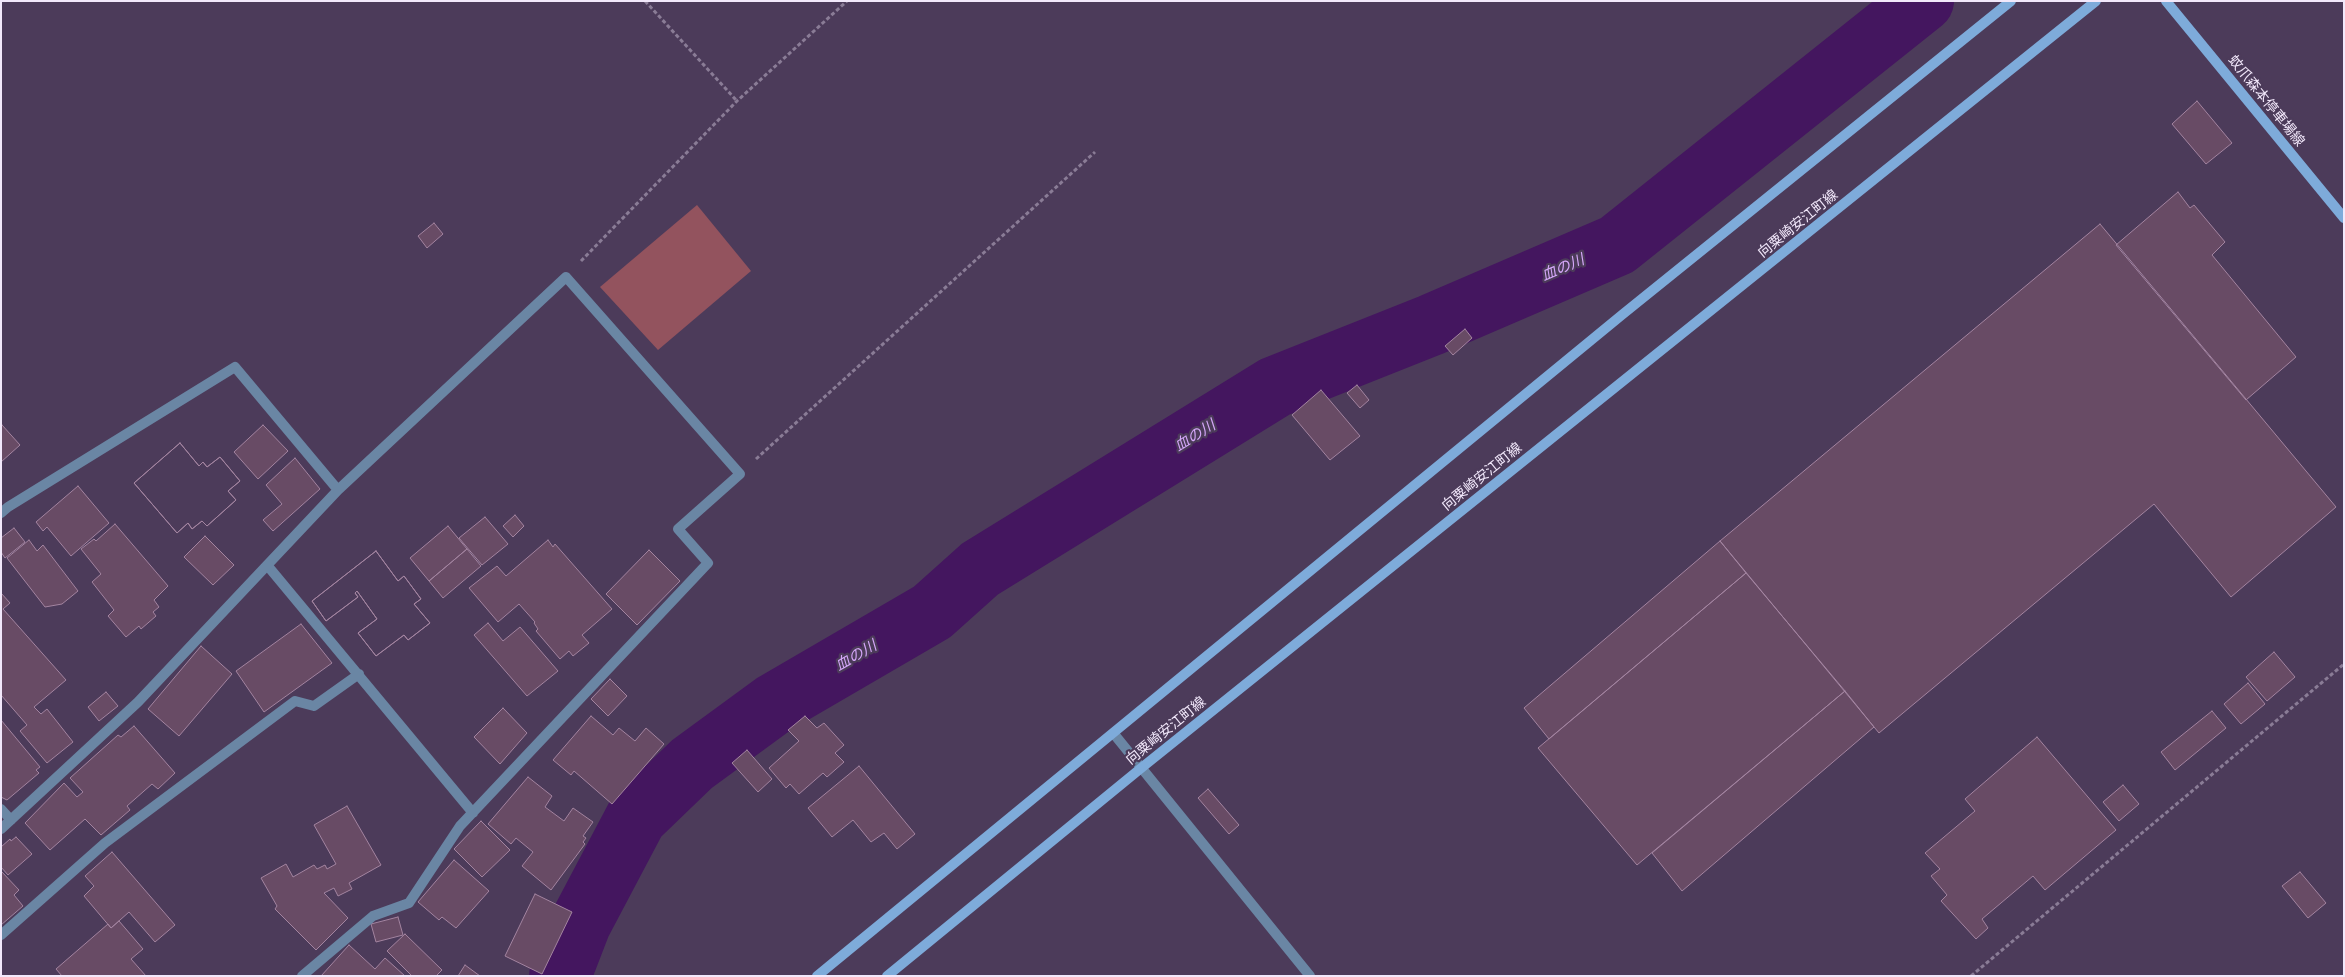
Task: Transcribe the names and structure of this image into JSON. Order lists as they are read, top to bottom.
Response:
{
  "streets": {
    "main road": ["蚊爪森本停車場線", "向粟崎安江町線"]
  },
  "water": ["血の川"]
}
